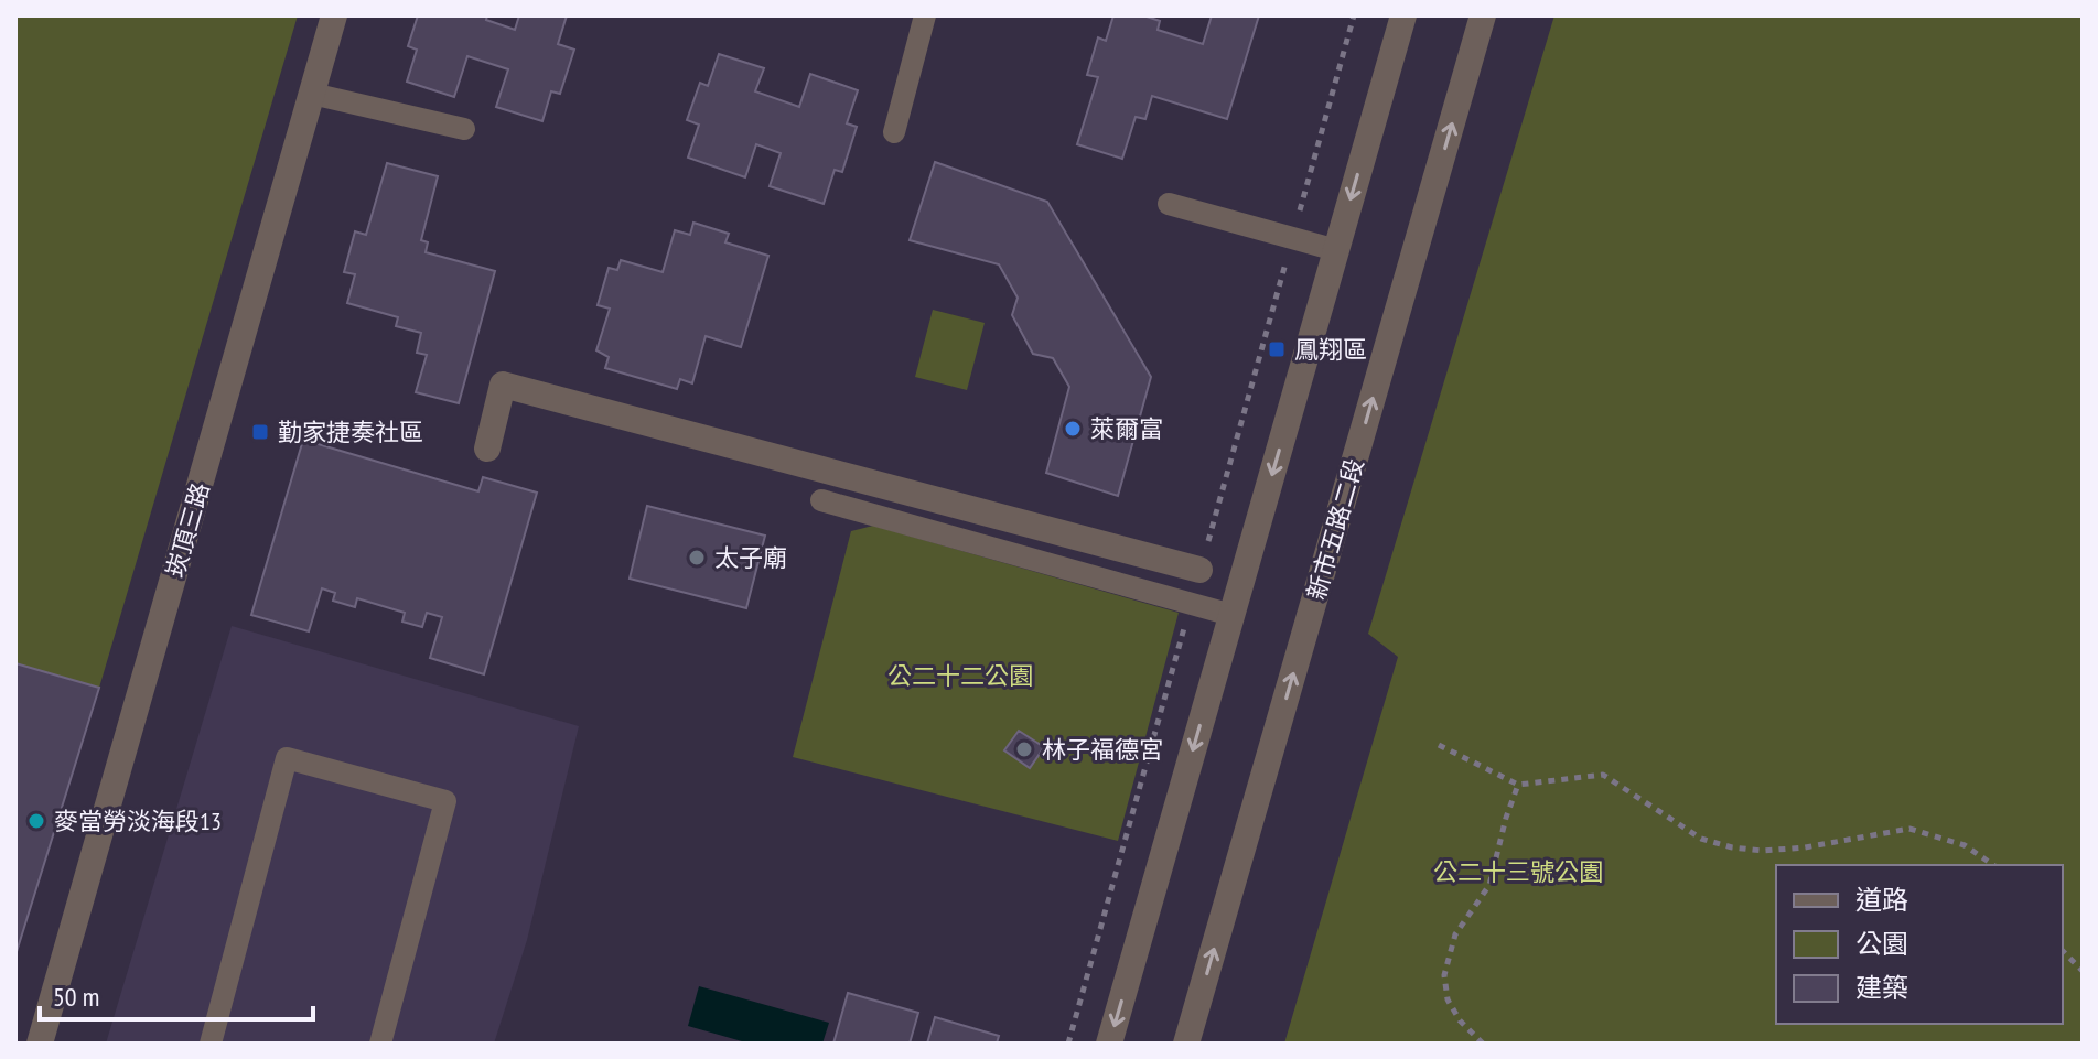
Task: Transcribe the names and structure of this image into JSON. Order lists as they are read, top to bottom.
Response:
{
  "streets": {
    "street": ["新市五路二段", "崁頂三路"]
  },
  "parks": ["公二十二公園", "公二十三號公園"],
  "places": {
    "transit": ["鳳翔區", "勤家捷奏社區"],
    "other": [
      "萊爾富",
      "太子廟",
      "林子福德宮",
      "麥當勞淡海段13"
    ]
  },
  "legend": ["道路", "公園", "建築"],
  "scale_bar": "50 m"
}
